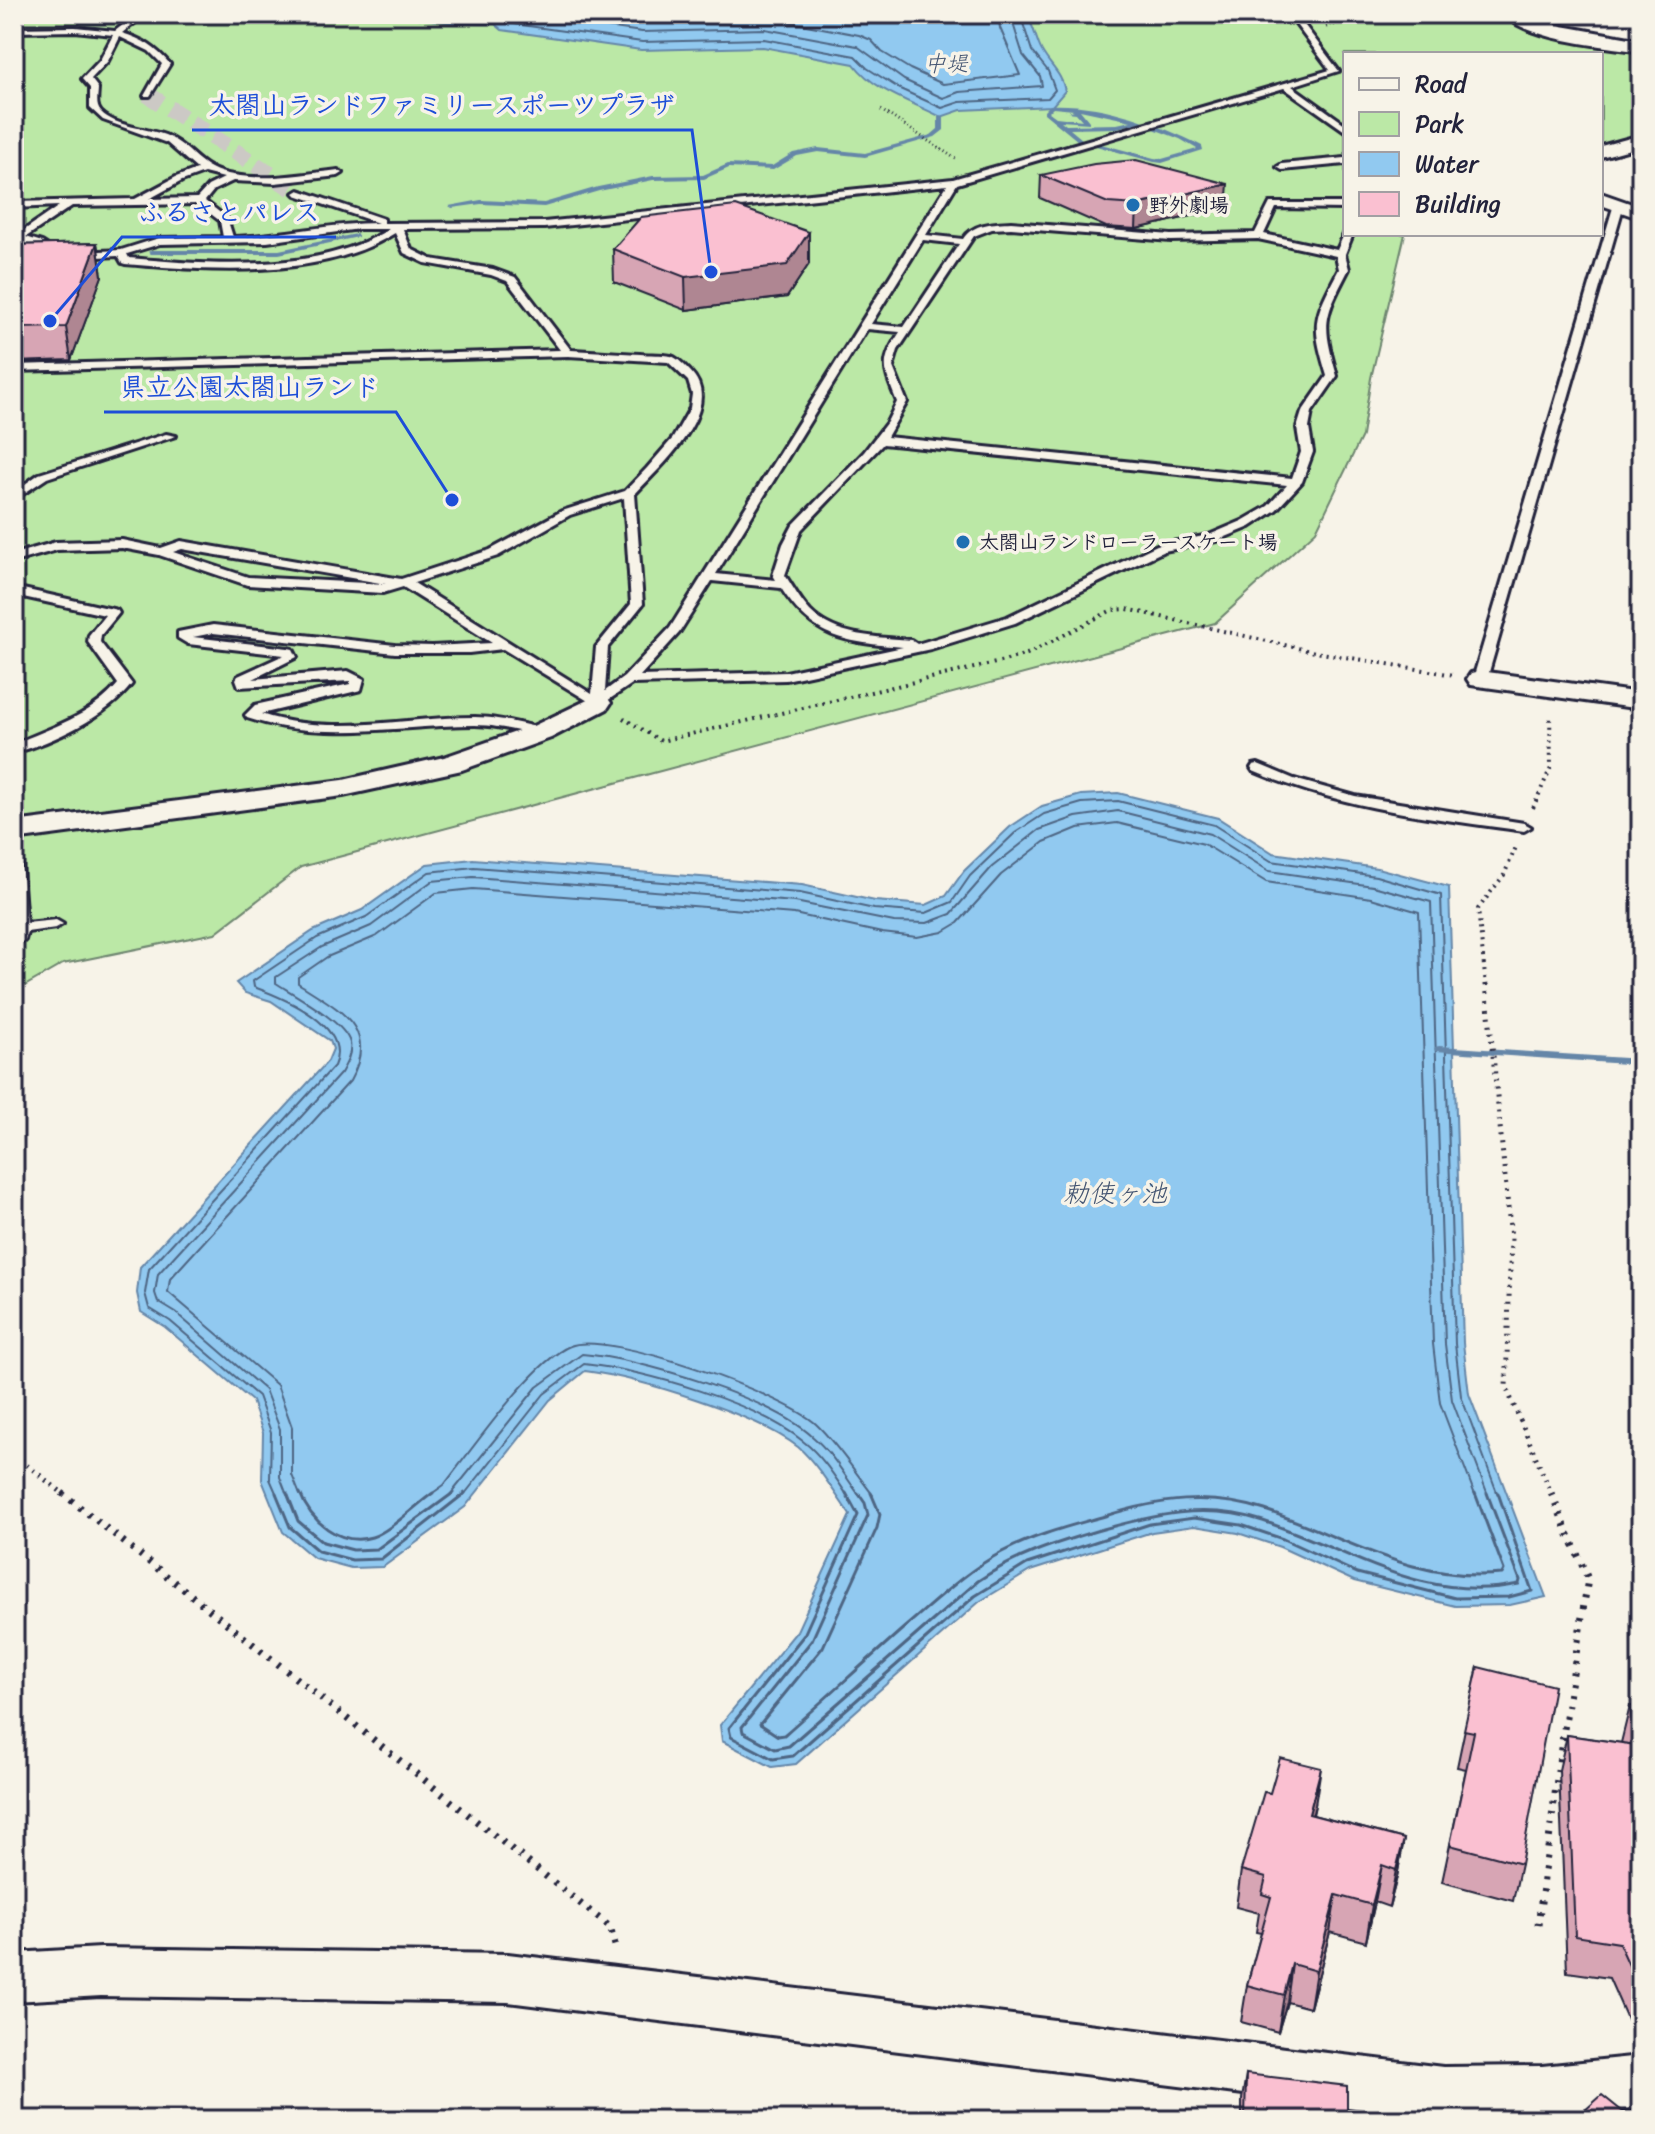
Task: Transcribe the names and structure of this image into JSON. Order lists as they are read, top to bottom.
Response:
{
  "water": ["中堤", "勅使ヶ池"],
  "places": [
    "野外劇場",
    "太閤山ランドファミリースポーツプラザ",
    "ふるさとパレス",
    "県立公園太閤山ランド",
    "太閤山ランドローラースケート場"
  ],
  "legend": [
    "Road",
    "Park",
    "Water",
    "Building"
  ]
}
